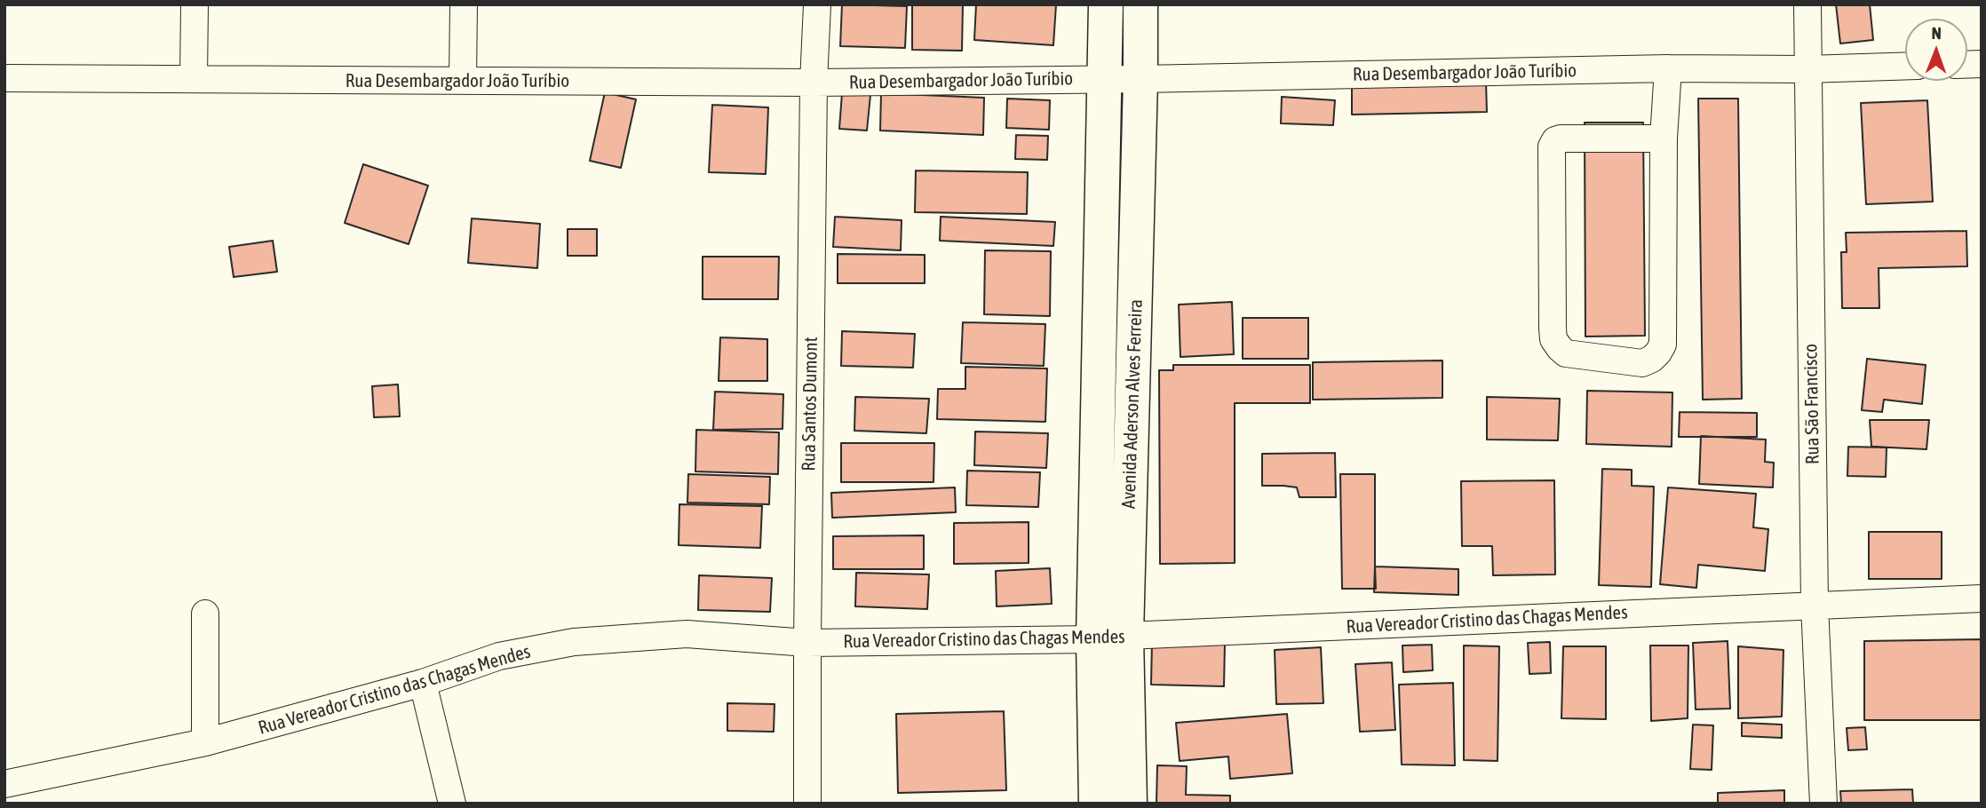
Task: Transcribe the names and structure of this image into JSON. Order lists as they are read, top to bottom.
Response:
{
  "streets": {
    "main road": ["Avenida Aderson Alves Ferreira"],
    "street": [
      "Rua Desembargador João Turíbio",
      "Rua Santos Dumont",
      "Rua São Francisco",
      "Rua Vereador Cristino das Chagas Mendes"
    ]
  },
  "crossings": [
    ["Rua Desembargador João Turíbio", "Rua Santos Dumont"],
    ["Rua Desembargador João Turíbio", "Avenida Aderson Alves Ferreira"],
    ["Rua Desembargador João Turíbio", "Rua São Francisco"],
    ["Rua Santos Dumont", "Rua Vereador Cristino das Chagas Mendes"],
    ["Avenida Aderson Alves Ferreira", "Rua Vereador Cristino das Chagas Mendes"],
    ["Rua São Francisco", "Rua Vereador Cristino das Chagas Mendes"]
  ],
  "north": "top"
}
